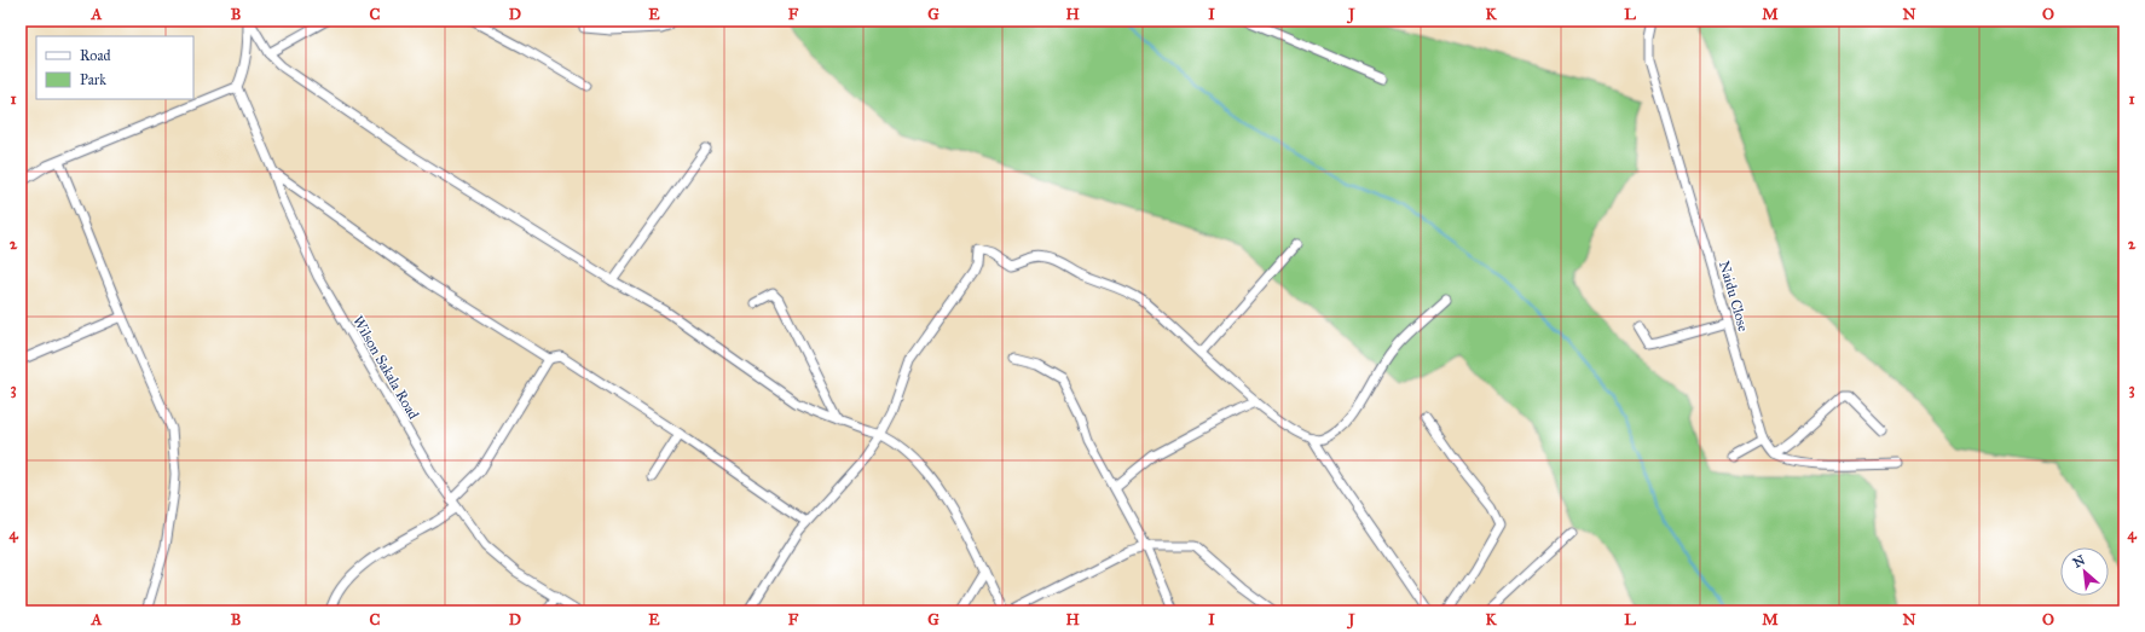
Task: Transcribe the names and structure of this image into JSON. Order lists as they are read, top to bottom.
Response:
{
  "streets": {
    "street": ["Naidu Close", "Wilson Sakala Road"]
  },
  "legend": ["Road", "Park"],
  "north": "top left",
  "grid": {
    "columns": [
      "A",
      "B",
      "C",
      "D",
      "E",
      "F",
      "G",
      "H",
      "I",
      "J",
      "K",
      "L",
      "M",
      "N",
      "O"
    ],
    "rows": [
      "1",
      "2",
      "3",
      "4"
    ]
  }
}
